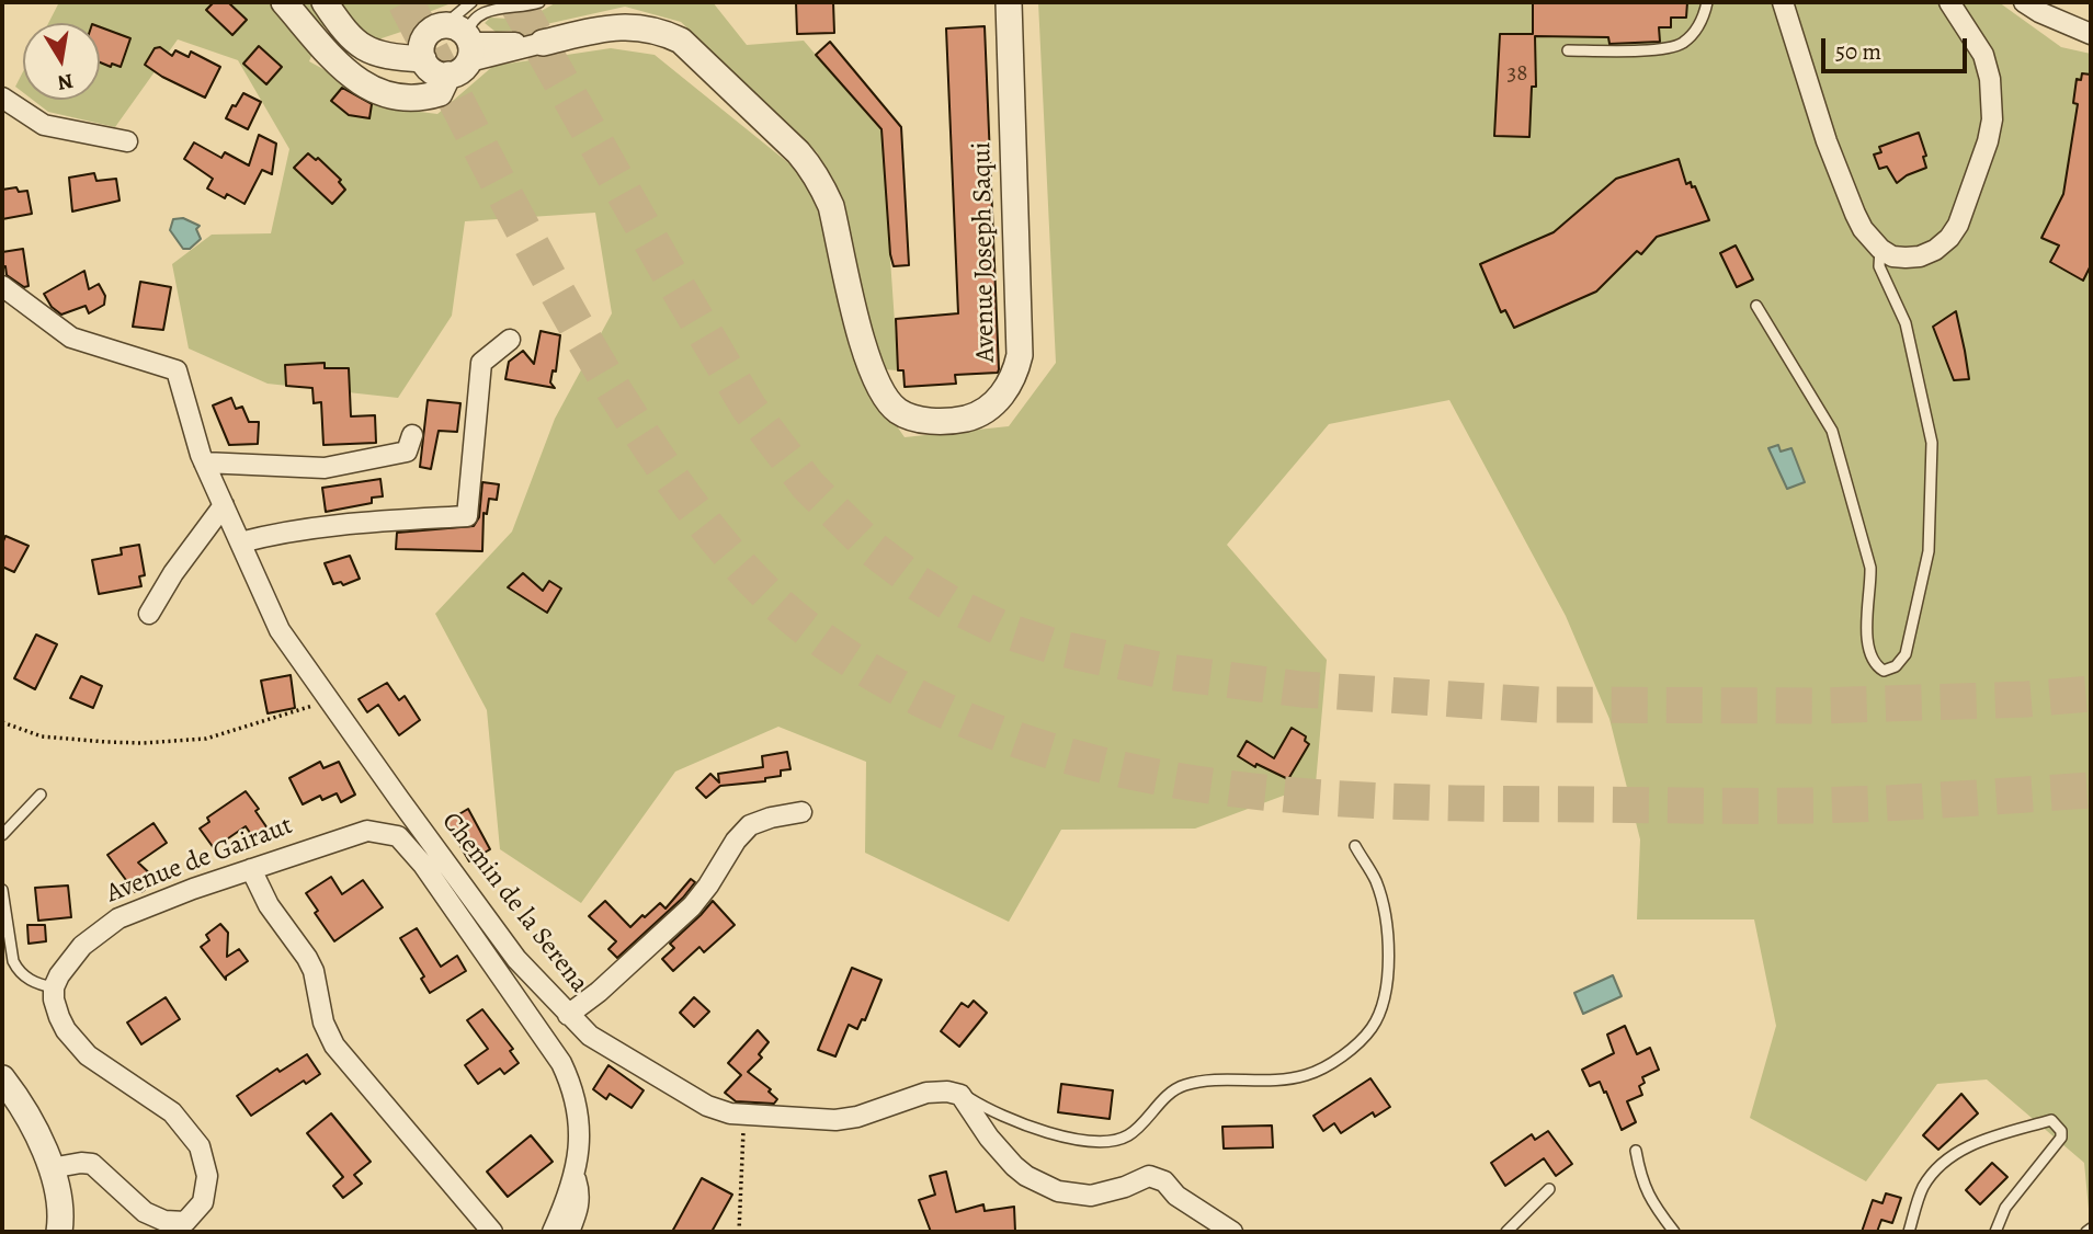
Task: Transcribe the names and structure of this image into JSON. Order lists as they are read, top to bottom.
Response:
{
  "streets": {
    "street": ["Avenue Joseph Saqui", "Avenue de Gairaut", "Chemin de la Serena"]
  },
  "house_numbers": ["38"],
  "scale_bar": "50 m",
  "north": "bottom"
}
